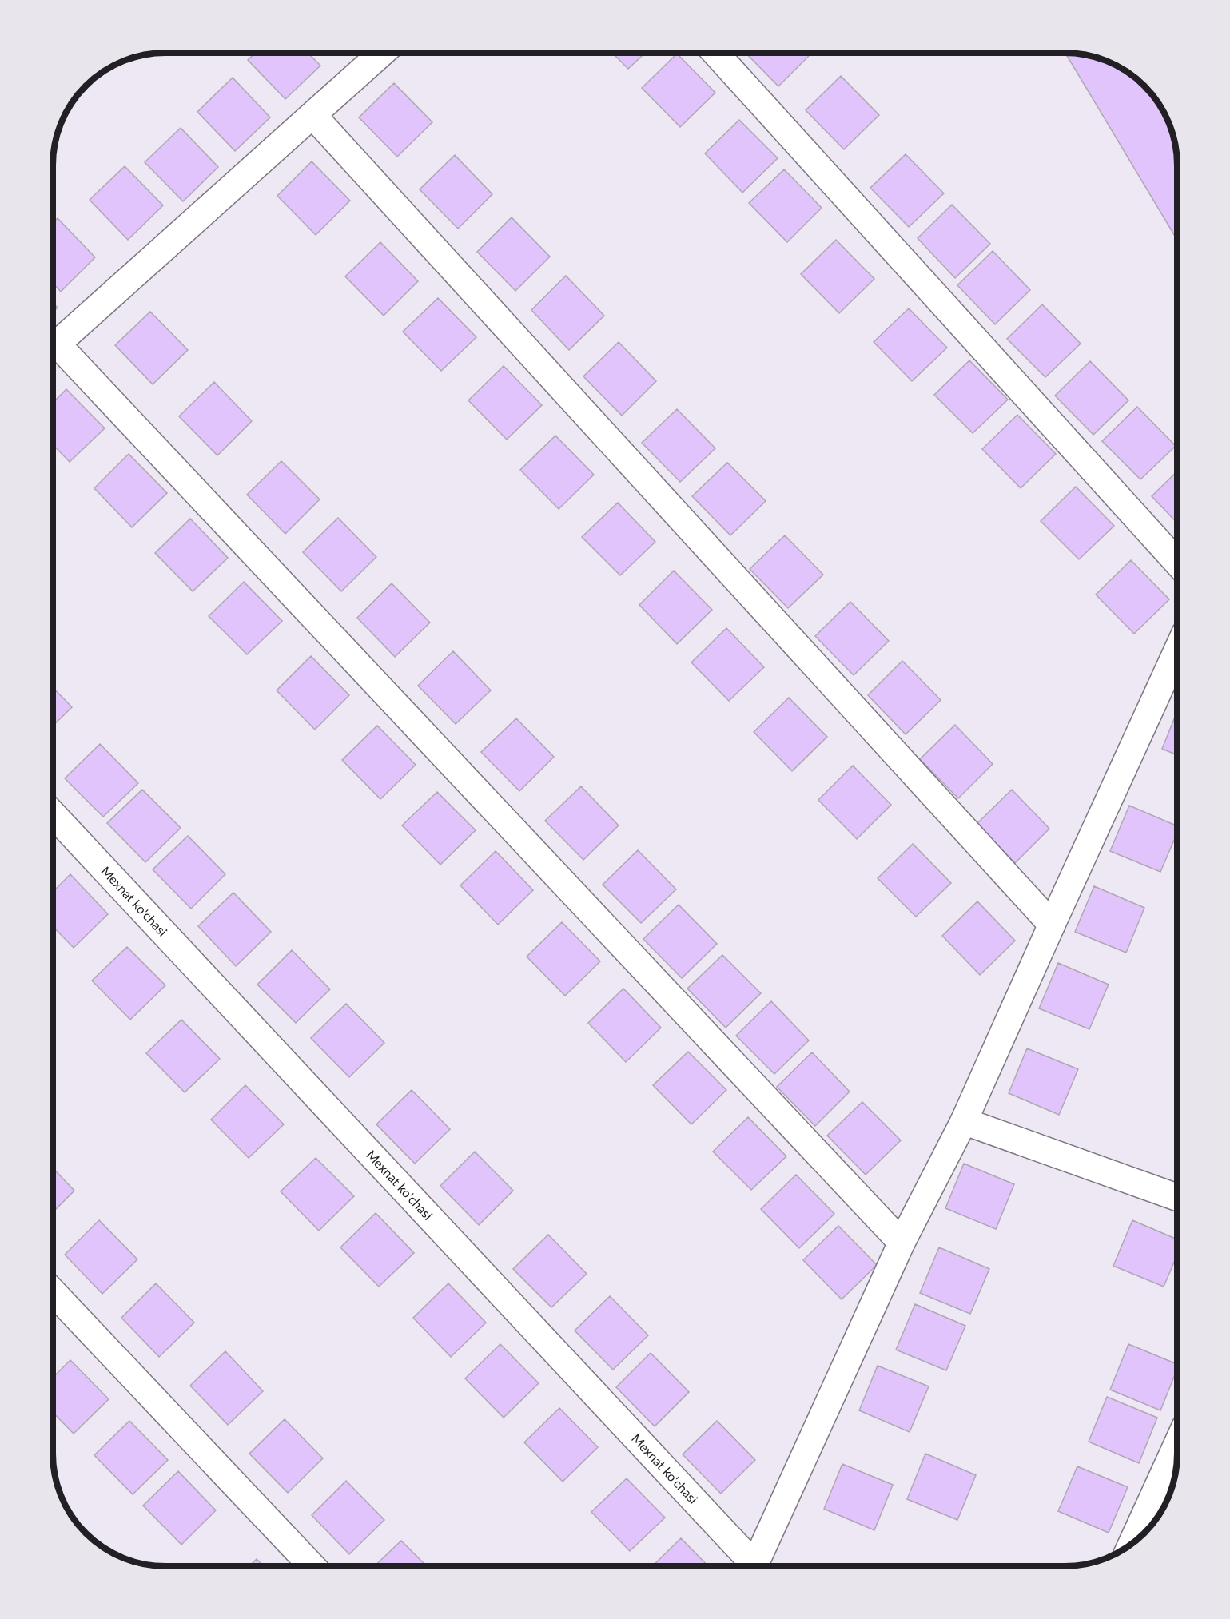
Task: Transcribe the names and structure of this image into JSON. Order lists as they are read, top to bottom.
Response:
{
  "streets": {
    "street": ["Mexnat ko'chasi"]
  }
}
